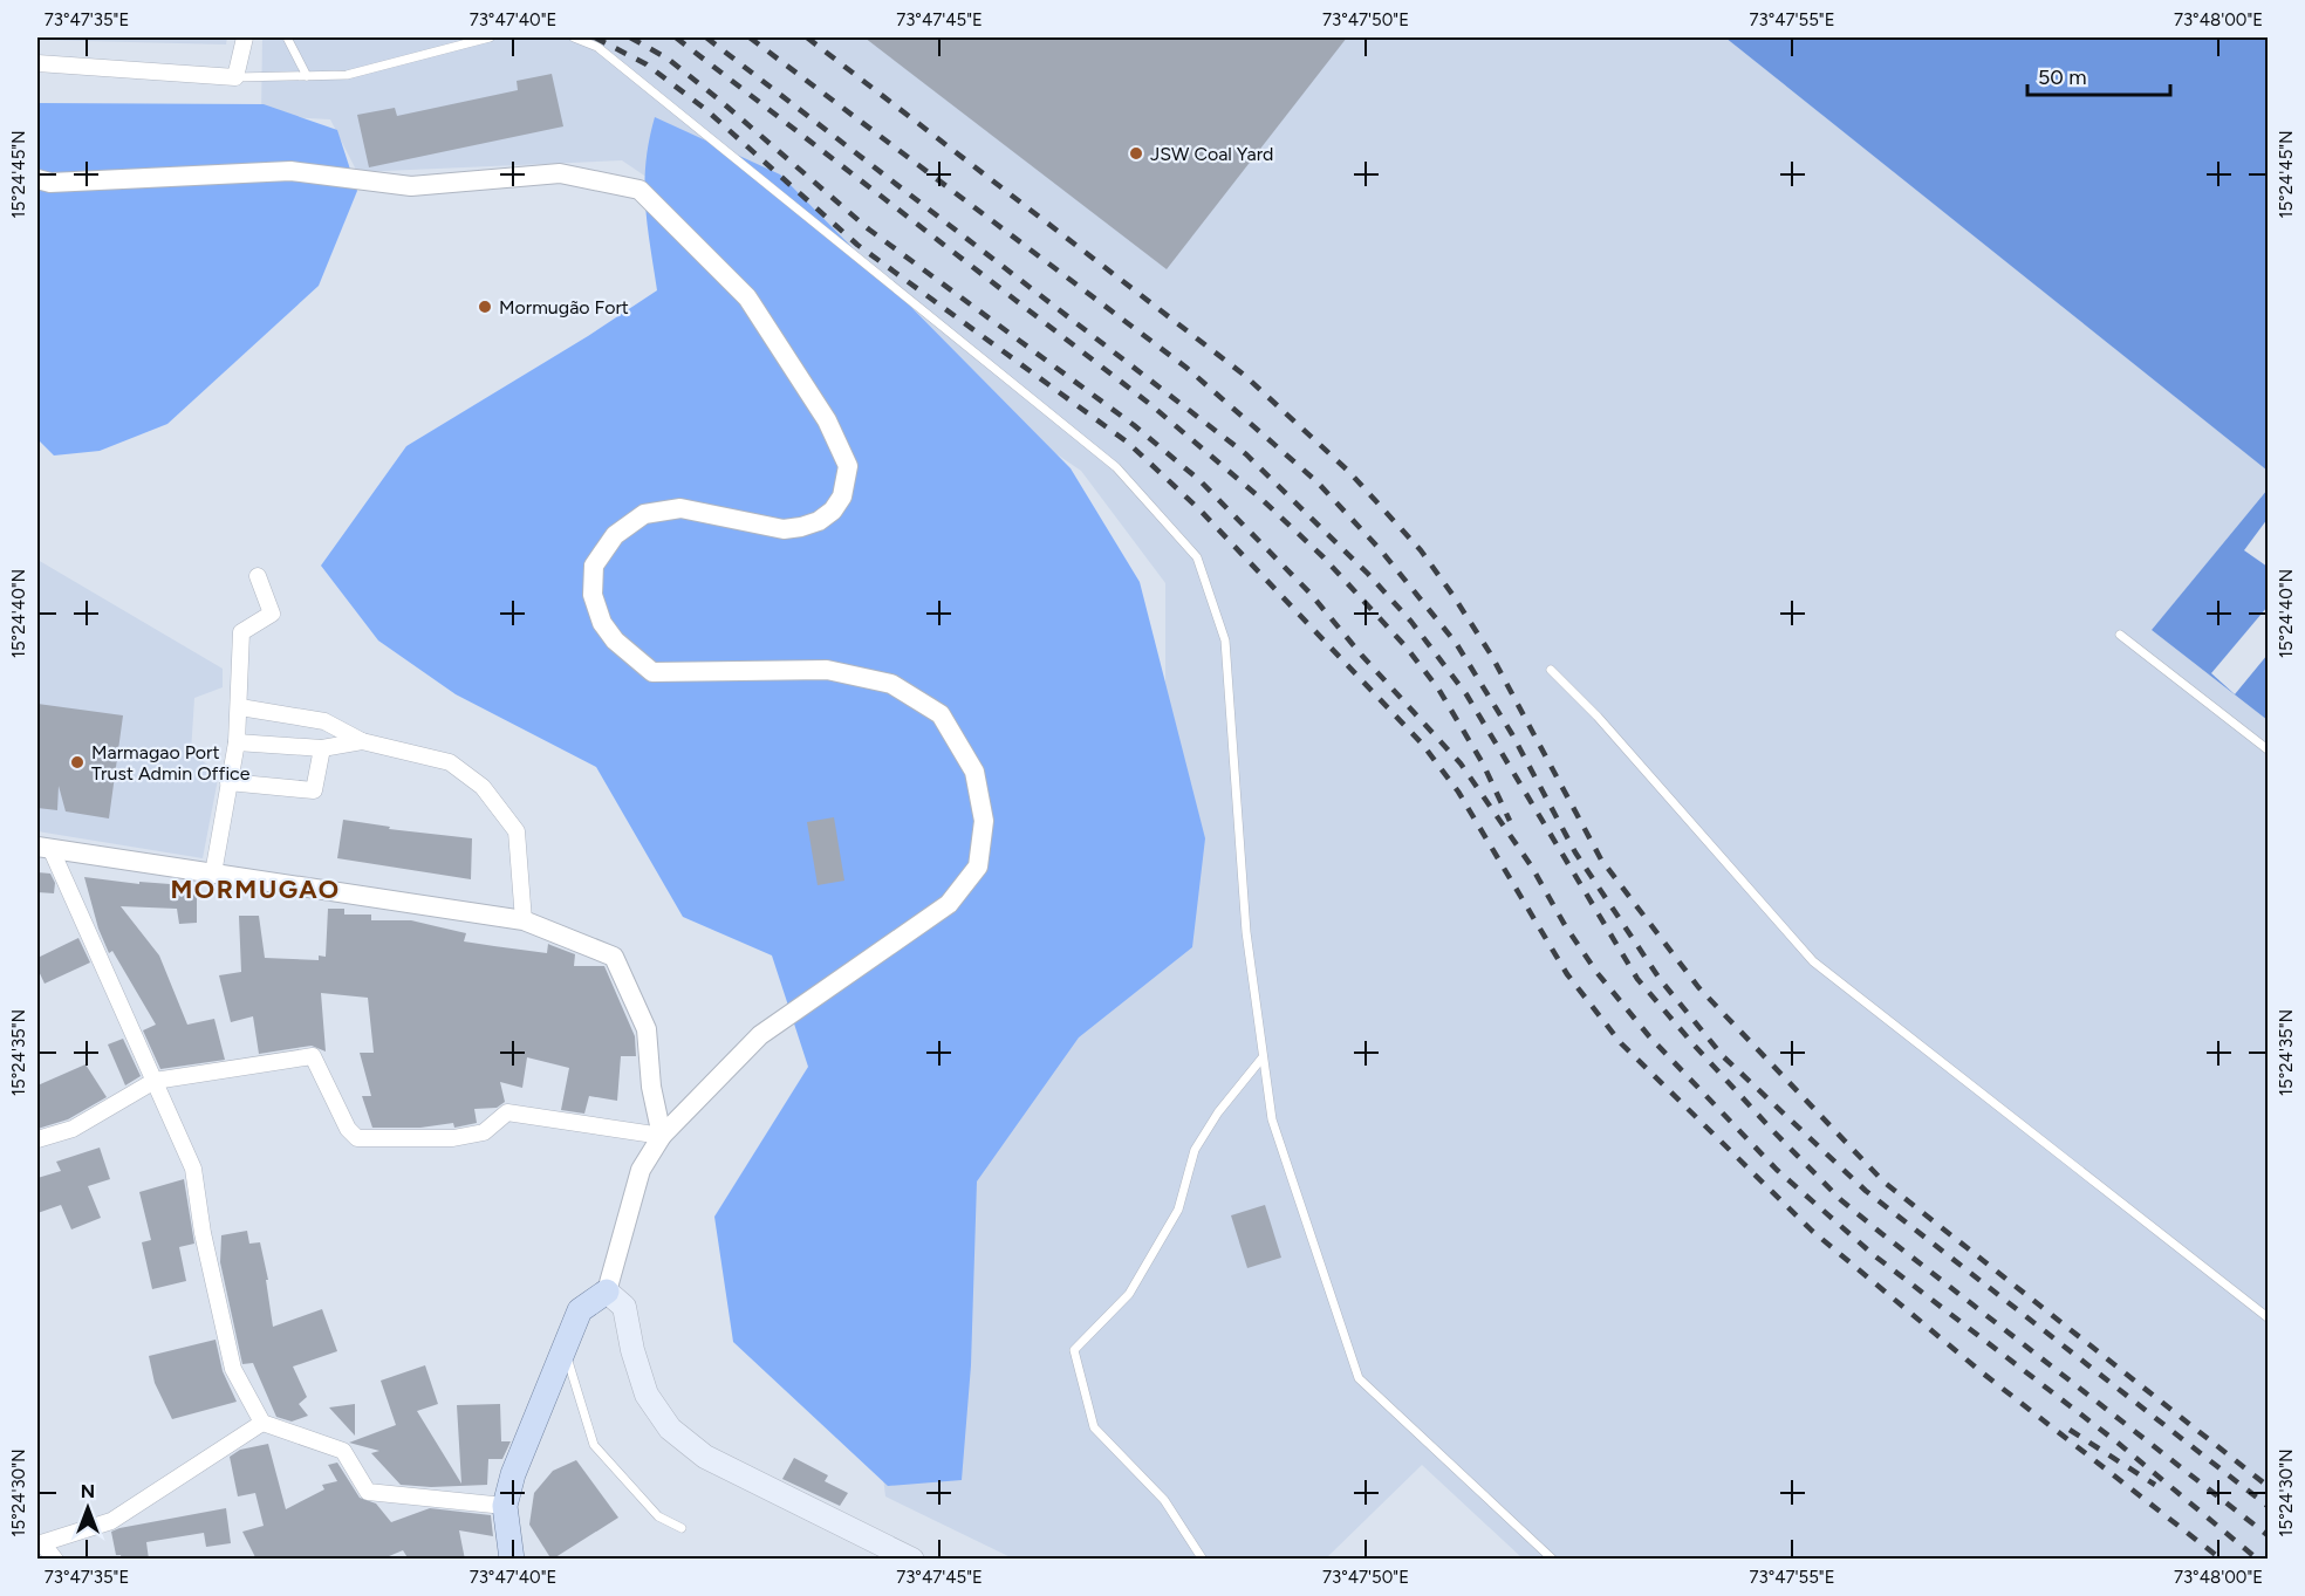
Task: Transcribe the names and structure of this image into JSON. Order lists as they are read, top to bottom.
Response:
{
  "districts": ["MORMUGAO"],
  "places": ["JSW Coal Yard", "Mormugão Fort", "Marmagao Port Trust Admin Office"],
  "scale_bar": "50 m",
  "north": "top",
  "coordinates": [
    "73°47'35\"E",
    "73°47'40\"E",
    "73°47'45\"E",
    "73°47'50\"E",
    "73°47'55\"E",
    "73°48'00\"E",
    "15°24'45\"N",
    "15°24'40\"N",
    "15°24'35\"N",
    "15°24'30\"N"
  ]
}
